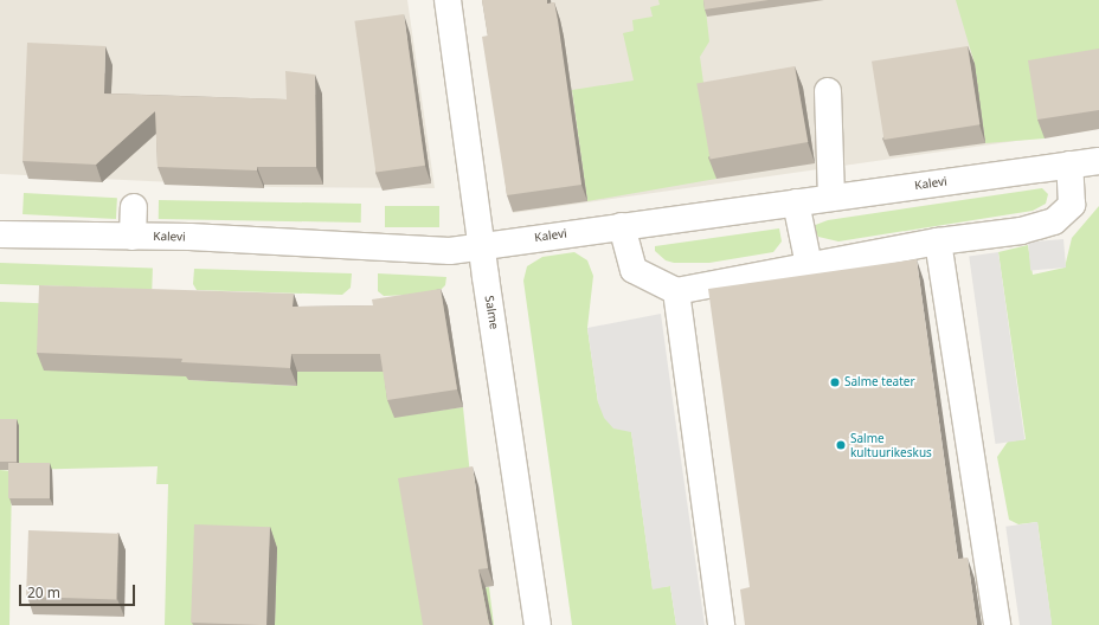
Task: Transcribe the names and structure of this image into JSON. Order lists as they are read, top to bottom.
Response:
{
  "streets": {
    "street": ["Kalevi", "Salme"]
  },
  "crossings": [
    ["Kalevi", "Salme"]
  ],
  "places": ["Salme teater", "Salme kultuurikeskus"],
  "scale_bar": "20 m"
}
